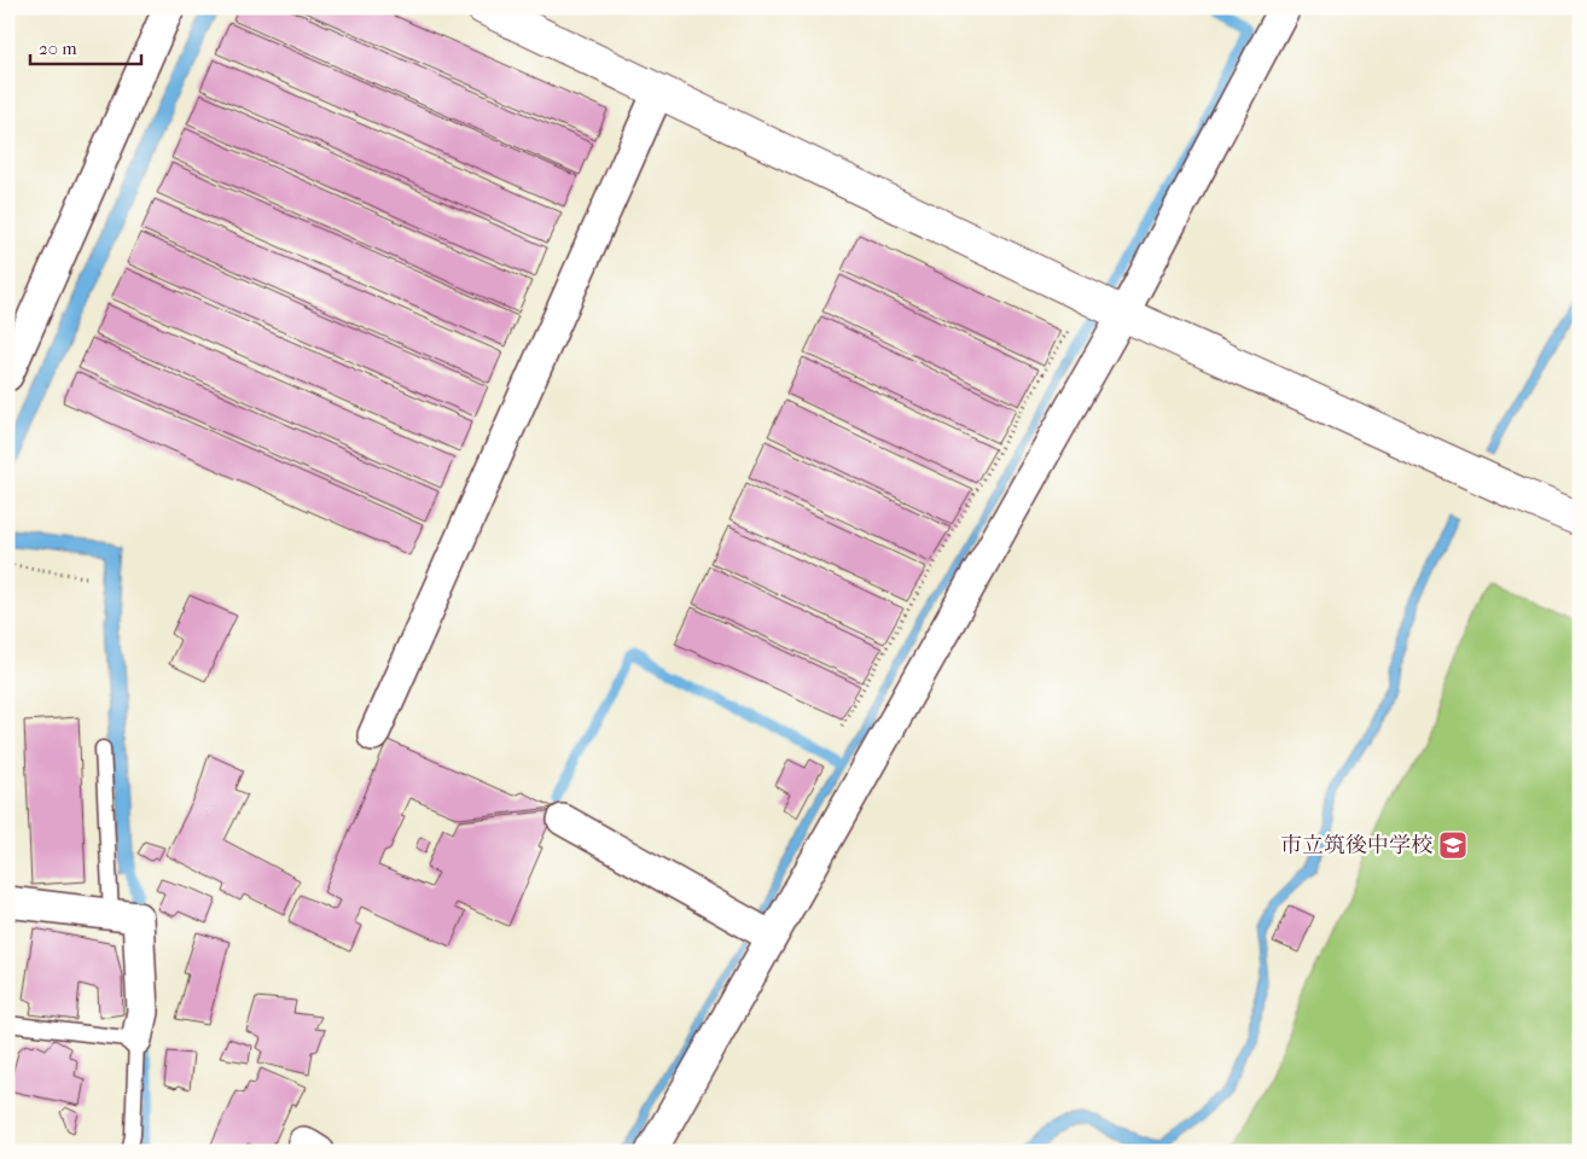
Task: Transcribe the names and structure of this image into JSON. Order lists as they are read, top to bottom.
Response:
{
  "places": {
    "school or university": ["市立筑後中学校"]
  },
  "scale_bar": "20 m"
}
